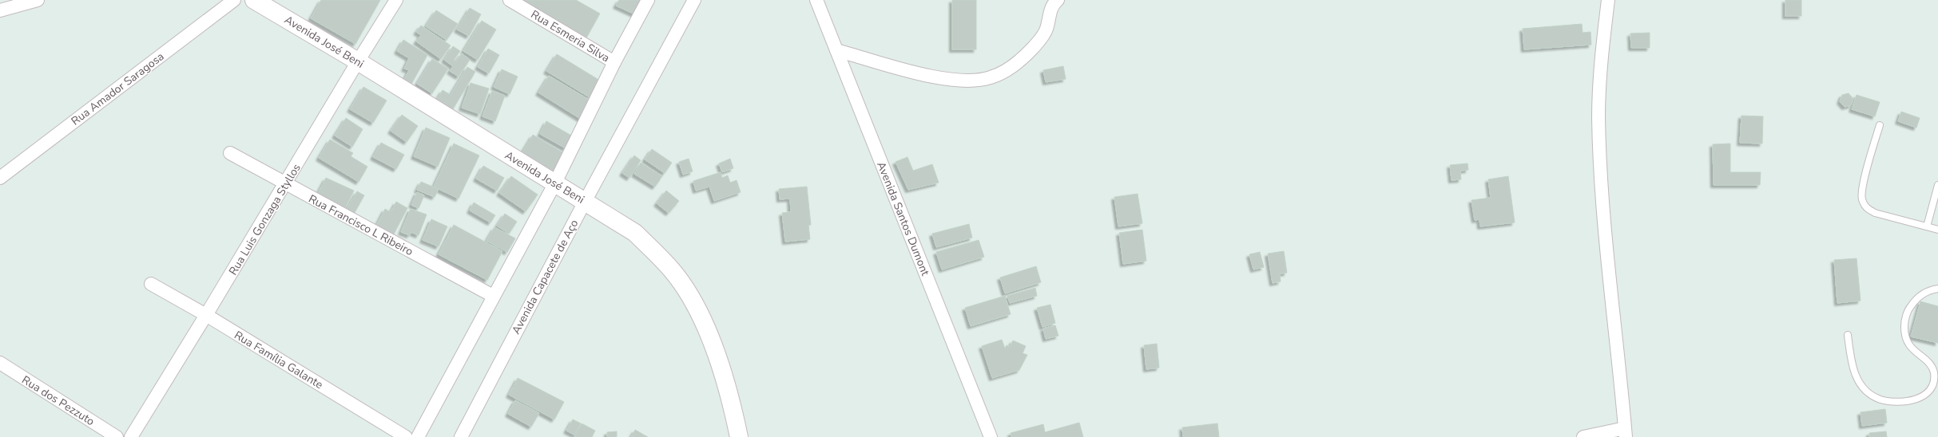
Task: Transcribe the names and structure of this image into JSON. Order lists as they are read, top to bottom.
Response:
{
  "streets": {
    "main road": ["Avenida José Beni"],
    "street": [
      "Rua Esmeria Silva",
      "Rua Amador Saragosa",
      "Avenida Santos Dumont",
      "Rua Luis Gonzaga Styllos",
      "Rua Francisco L Ribeiro",
      "Avenida Capacete de Aço",
      "Rua Família Galante",
      "Rua dos Pezzuto"
    ]
  },
  "crossings": [
    ["Avenida José Beni", "Rua Luis Gonzaga Styllos"],
    ["Avenida José Beni", "Avenida Capacete de Aço"],
    ["Rua Luis Gonzaga Styllos", "Rua Francisco L Ribeiro"],
    ["Rua Luis Gonzaga Styllos", "Rua Família Galante"]
  ]
}
